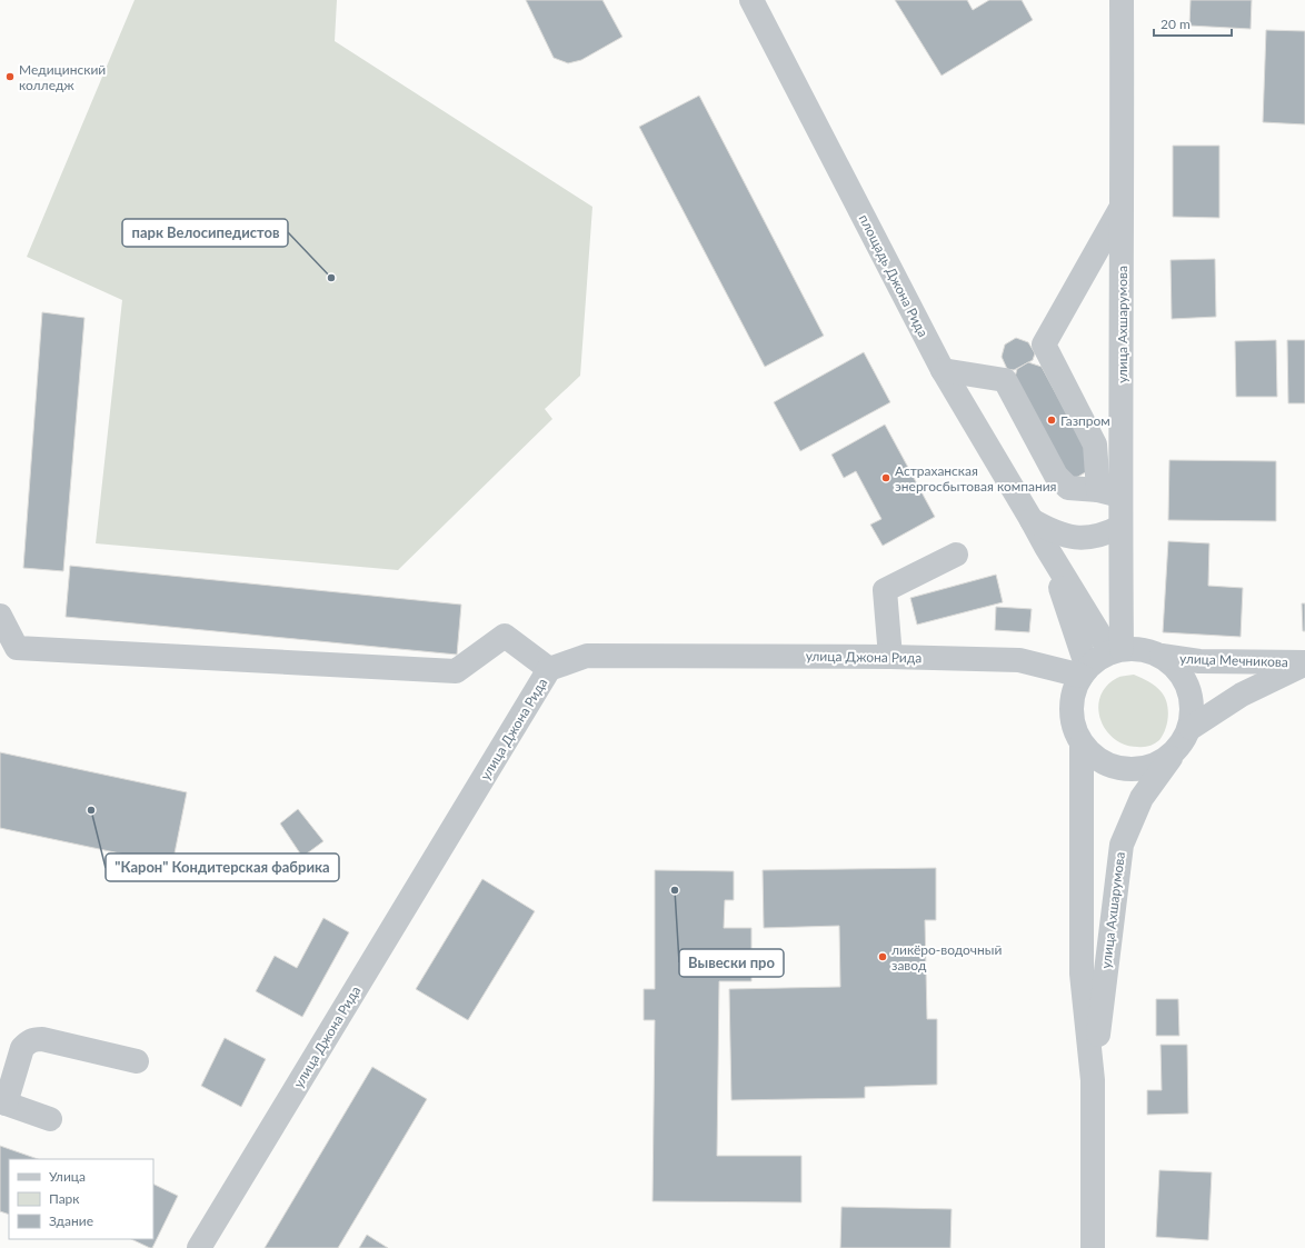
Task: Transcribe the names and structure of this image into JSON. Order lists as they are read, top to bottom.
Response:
{
  "streets": {
    "street": [
      "площадь Джона Рида",
      "улица Ахшарумова",
      "улица Джона Рида",
      "улица Мечникова"
    ]
  },
  "crossings": [
    ["площадь Джона Рида", "улица Ахшарумова"],
    ["площадь Джона Рида", "улица Джона Рида"],
    ["площадь Джона Рида", "улица Мечникова"],
    ["улица Ахшарумова", "улица Джона Рида"],
    ["улица Ахшарумова", "улица Мечникова"],
    ["улица Джона Рида", "улица Мечникова"]
  ],
  "places": [
    "Медицинский колледж",
    "парк Велосипедистов",
    "Газпром",
    "Астраханская энергосбытовая компания",
    "\"Карон\" Кондитерская фабрика",
    "Вывески про",
    "ликёро-водочный завод"
  ],
  "legend": ["Улица", "Парк", "Здание"],
  "scale_bar": "20 m"
}
